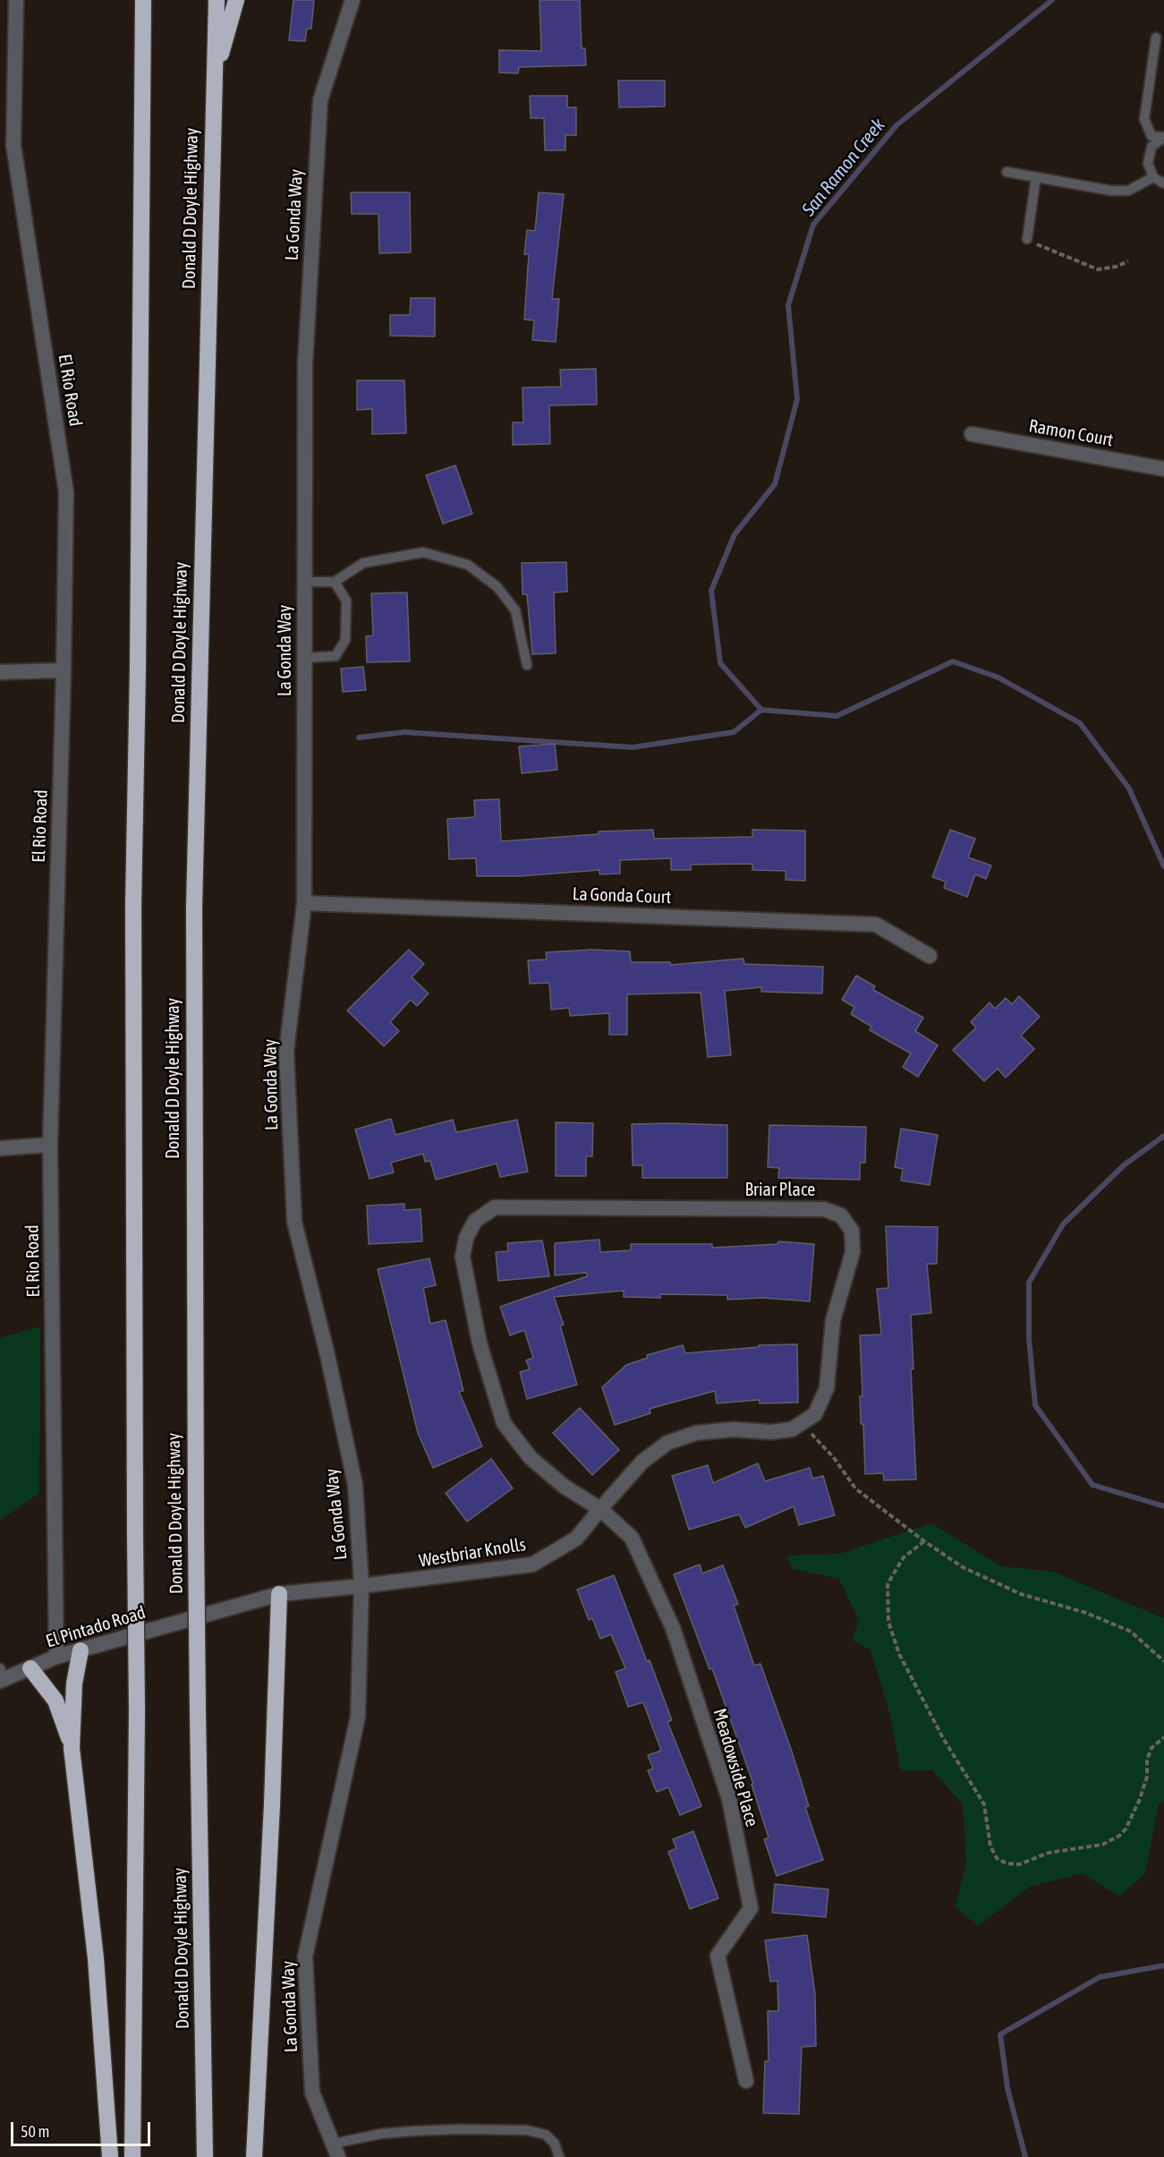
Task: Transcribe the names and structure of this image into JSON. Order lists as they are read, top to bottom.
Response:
{
  "streets": {
    "highway": ["Donald D Doyle Highway"],
    "street": [
      "La Gonda Way",
      "El Rio Road",
      "Ramon Court",
      "La Gonda Court",
      "Briar Place",
      "Westbriar Knolls",
      "El Pintado Road",
      "Meadowside Place"
    ]
  },
  "crossings": [
    ["La Gonda Way", "La Gonda Court"],
    ["La Gonda Way", "Westbriar Knolls"],
    ["La Gonda Way", "El Pintado Road"],
    ["El Rio Road", "El Pintado Road"],
    ["Briar Place", "Westbriar Knolls"],
    ["Briar Place", "Meadowside Place"],
    ["Westbriar Knolls", "El Pintado Road"],
    ["Westbriar Knolls", "Meadowside Place"]
  ],
  "water": ["San Ramon Creek"],
  "scale_bar": "50 m"
}
